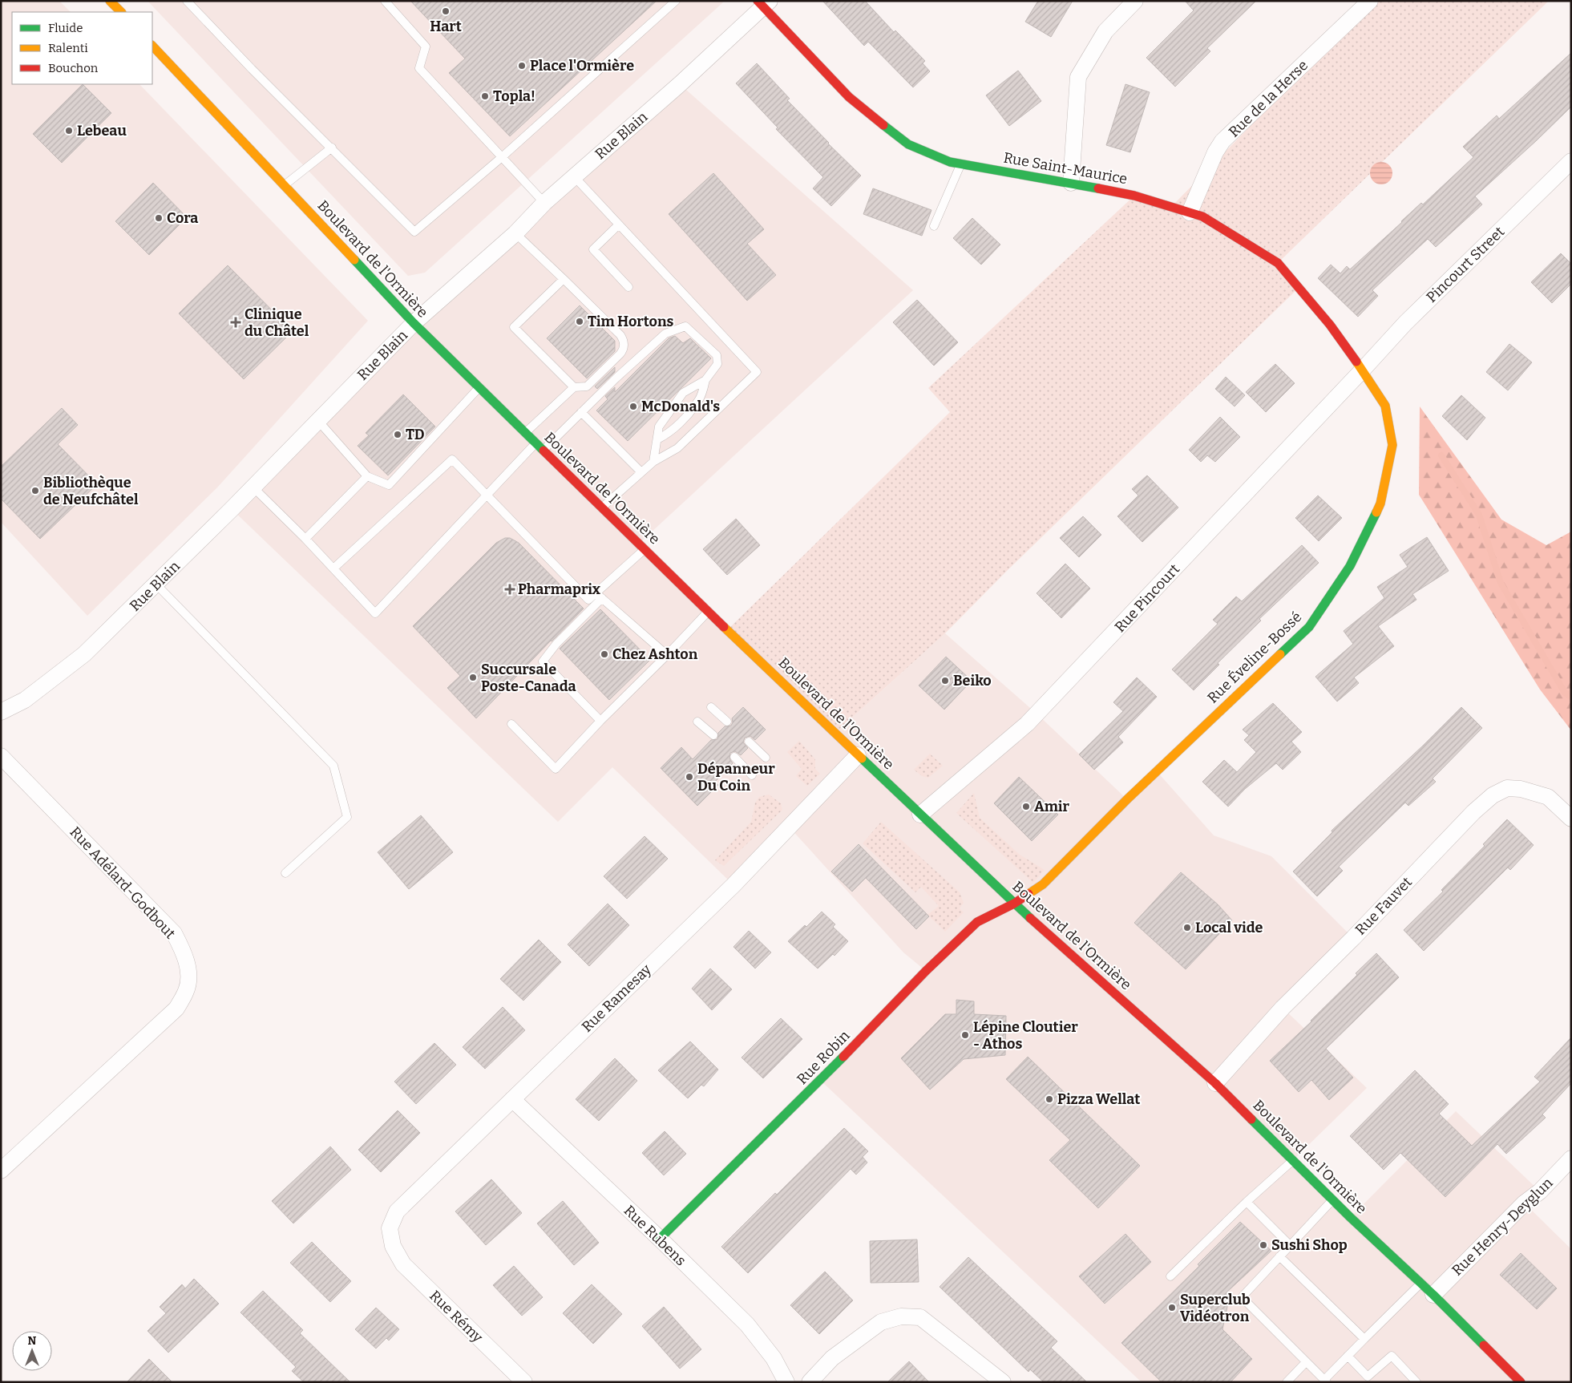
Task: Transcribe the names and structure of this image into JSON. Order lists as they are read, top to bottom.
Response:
{
  "streets": {
    "main road": [
      "Rue Saint-Maurice",
      "Boulevard de l'Ormière",
      "Rue Éveline-Bossé",
      "Rue Robin"
    ],
    "street": [
      "Rue de la Herse",
      "Rue Blain",
      "Pincourt Street",
      "Rue Pincourt",
      "Rue Adélard-Godbout",
      "Rue Fauvet",
      "Rue Ramesay",
      "Rue Henry-Deyglun",
      "Rue Rubens",
      "Rue Rémy"
    ]
  },
  "crossings": [
    ["Rue de la Herse", "Rue Saint-Maurice"],
    ["Rue Blain", "Rue Saint-Maurice"],
    ["Rue Blain", "Boulevard de l'Ormière"],
    ["Rue Saint-Maurice", "Pincourt Street"],
    ["Rue Saint-Maurice", "Rue Pincourt"],
    ["Rue Saint-Maurice", "Rue Éveline-Bossé"],
    ["Boulevard de l'Ormière", "Rue Pincourt"],
    ["Boulevard de l'Ormière", "Rue Éveline-Bossé"],
    ["Boulevard de l'Ormière", "Rue Fauvet"],
    ["Boulevard de l'Ormière", "Rue Ramesay"],
    ["Boulevard de l'Ormière", "Rue Robin"],
    ["Boulevard de l'Ormière", "Rue Henry-Deyglun"],
    ["Pincourt Street", "Rue Pincourt"],
    ["Pincourt Street", "Rue Éveline-Bossé"],
    ["Rue Pincourt", "Rue Éveline-Bossé"],
    ["Rue Éveline-Bossé", "Rue Robin"],
    ["Rue Ramesay", "Rue Rubens"],
    ["Rue Ramesay", "Rue Rémy"],
    ["Rue Robin", "Rue Rubens"]
  ],
  "places": {
    "other": [
      "Hart",
      "Place l'Ormière",
      "Topla!",
      "Lebeau",
      "Cora",
      "Tim Hortons",
      "McDonald's",
      "TD",
      "Bibliothèque de Neufchâtel",
      "Chez Ashton",
      "Succursale Poste-Canada",
      "Beiko",
      "Dépanneur Du Coin",
      "Amir",
      "Local vide",
      "Lépine Cloutier - Athos",
      "Pizza Wellat",
      "Sushi Shop",
      "Superclub Vidéotron"
    ],
    "health": ["Clinique du Châtel", "Pharmaprix"]
  },
  "legend": ["Fluide", "Ralenti", "Bouchon"],
  "north": "top"
}
